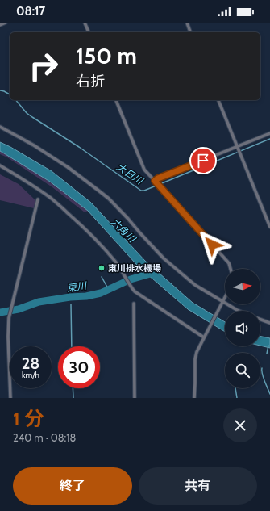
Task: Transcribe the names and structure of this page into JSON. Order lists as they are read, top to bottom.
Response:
{
  "water": ["大日川", "六角川", "東川"],
  "places": ["東川排水機場"],
  "north": "right",
  "page": {
    "status": "08:17",
    "turn": ["150 m", "右折"],
    "speed": "28 km/h",
    "limit": "30",
    "heading": ["1 分", "240 m · 08:18"],
    "buttons": ["終了", "共有"]
  }
}
